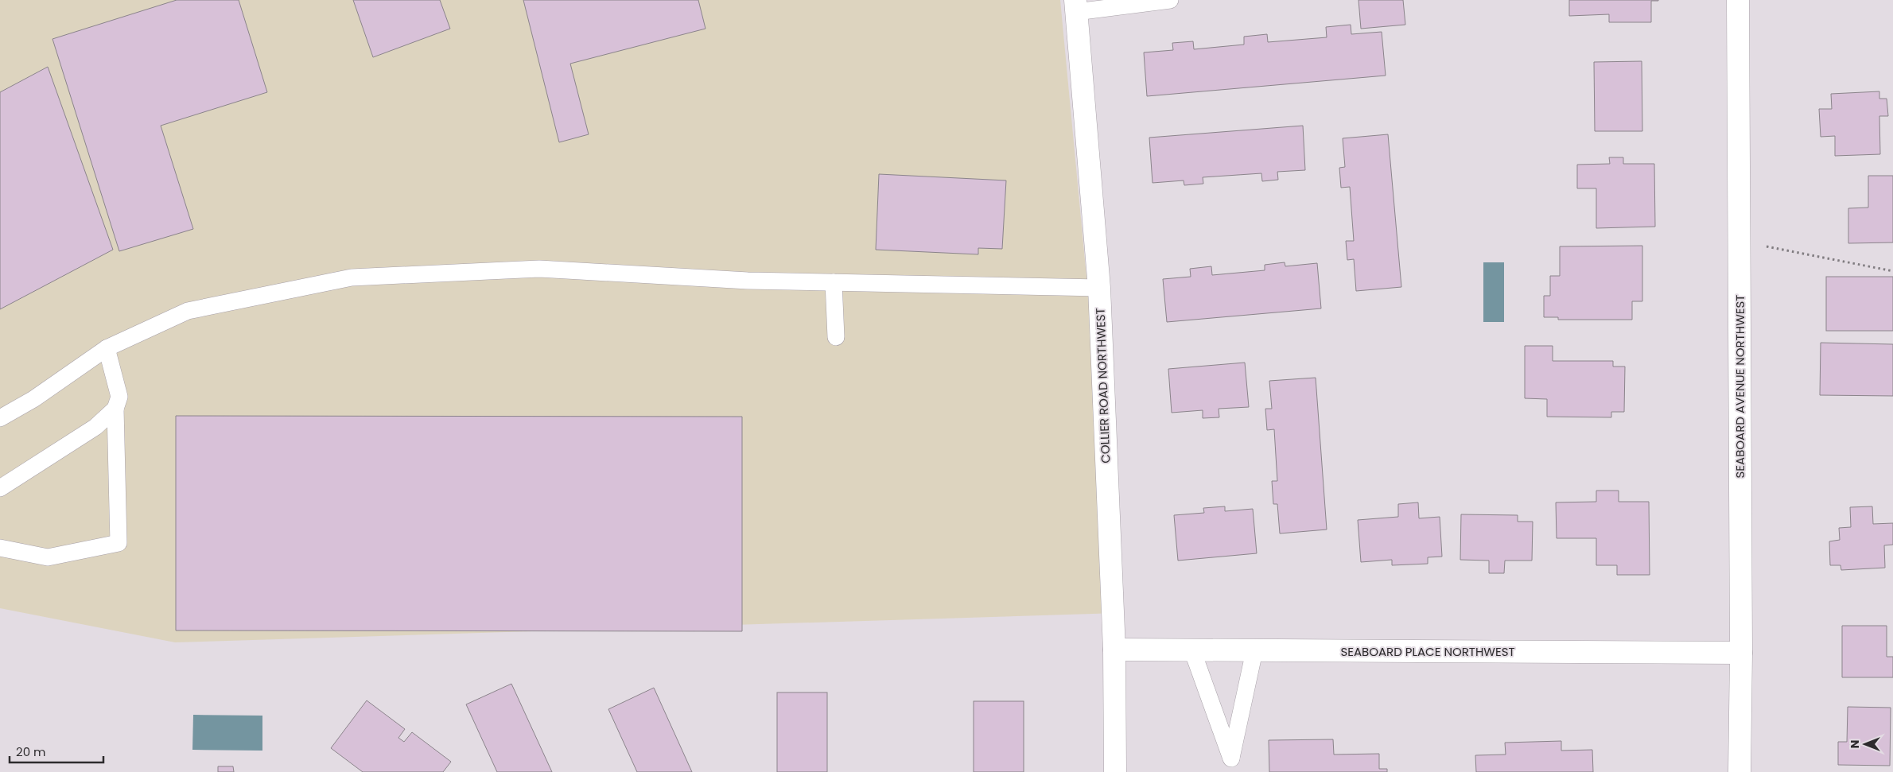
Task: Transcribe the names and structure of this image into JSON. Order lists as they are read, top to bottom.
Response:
{
  "streets": {
    "street": ["COLLIER ROAD NORTHWEST", "SEABOARD AVENUE NORTHWEST", "SEABOARD PLACE NORTHWEST"]
  },
  "crossings": [
    ["COLLIER ROAD NORTHWEST", "SEABOARD PLACE NORTHWEST"],
    ["SEABOARD AVENUE NORTHWEST", "SEABOARD PLACE NORTHWEST"]
  ],
  "scale_bar": "20 m",
  "north": "left"
}
